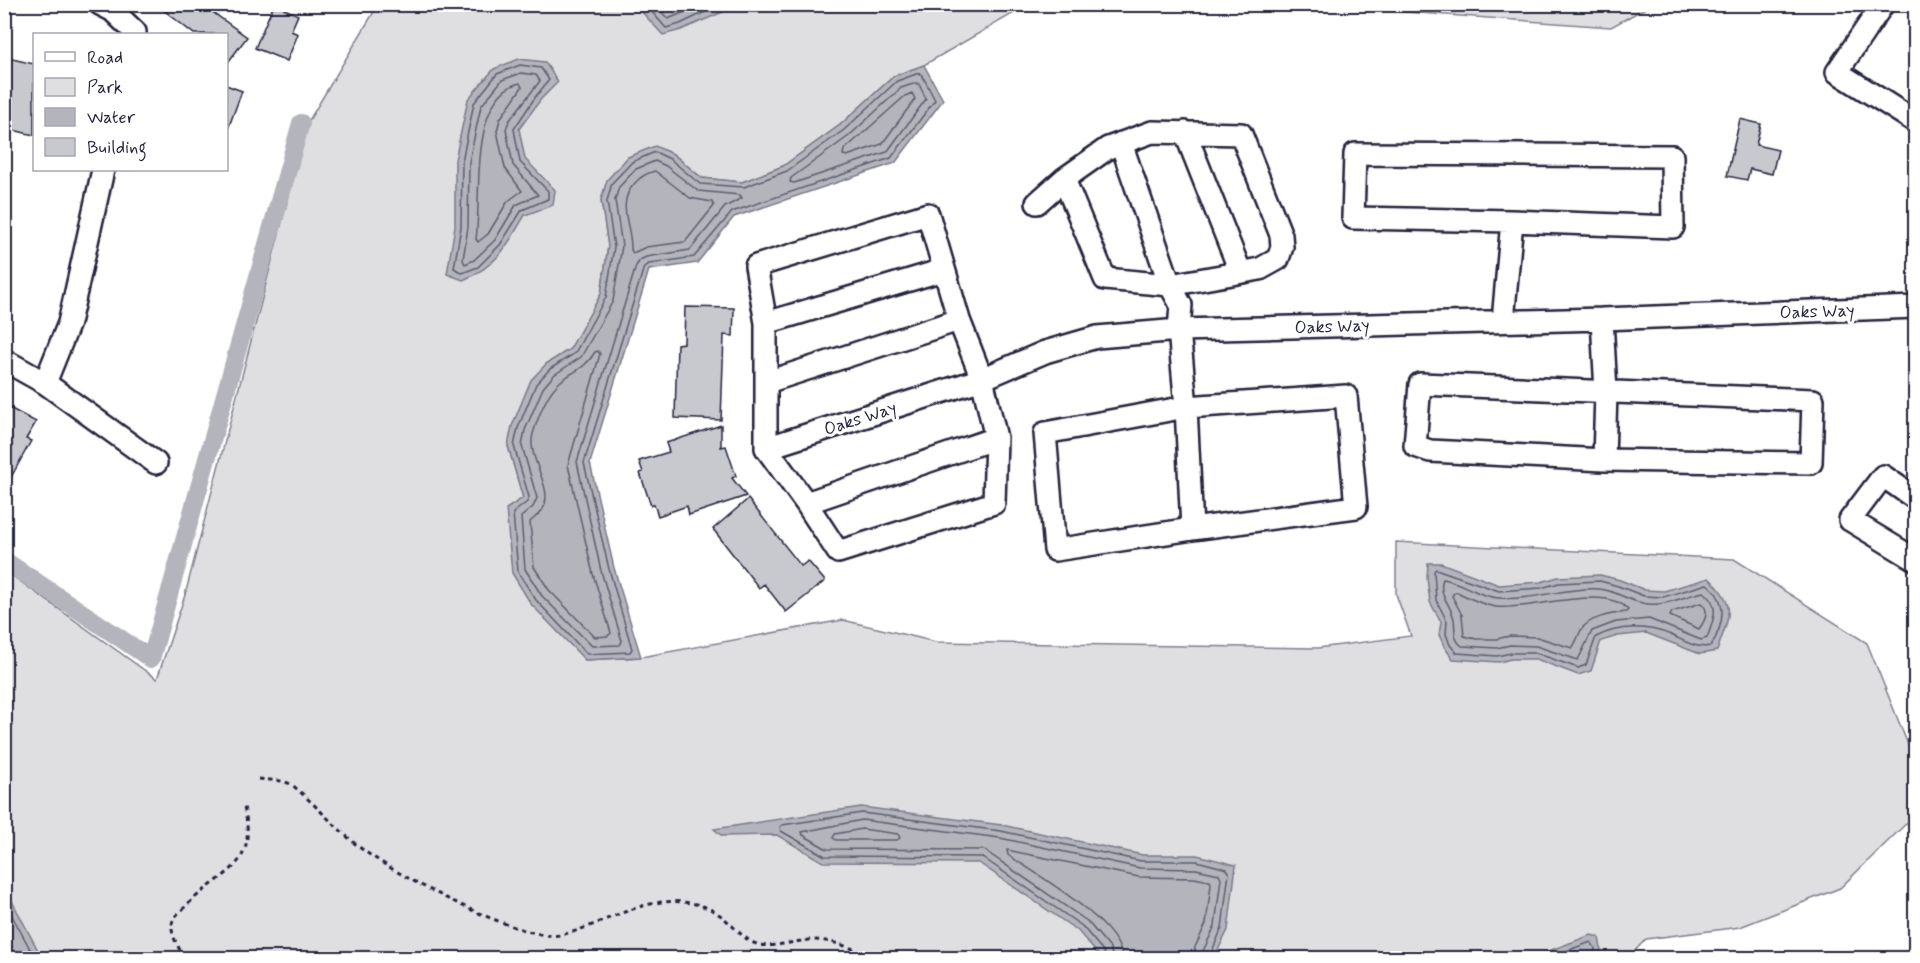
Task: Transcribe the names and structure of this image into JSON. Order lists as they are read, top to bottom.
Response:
{
  "streets": {
    "street": ["Oaks Way"]
  },
  "legend": [
    "Road",
    "Park",
    "Water",
    "Building"
  ]
}
